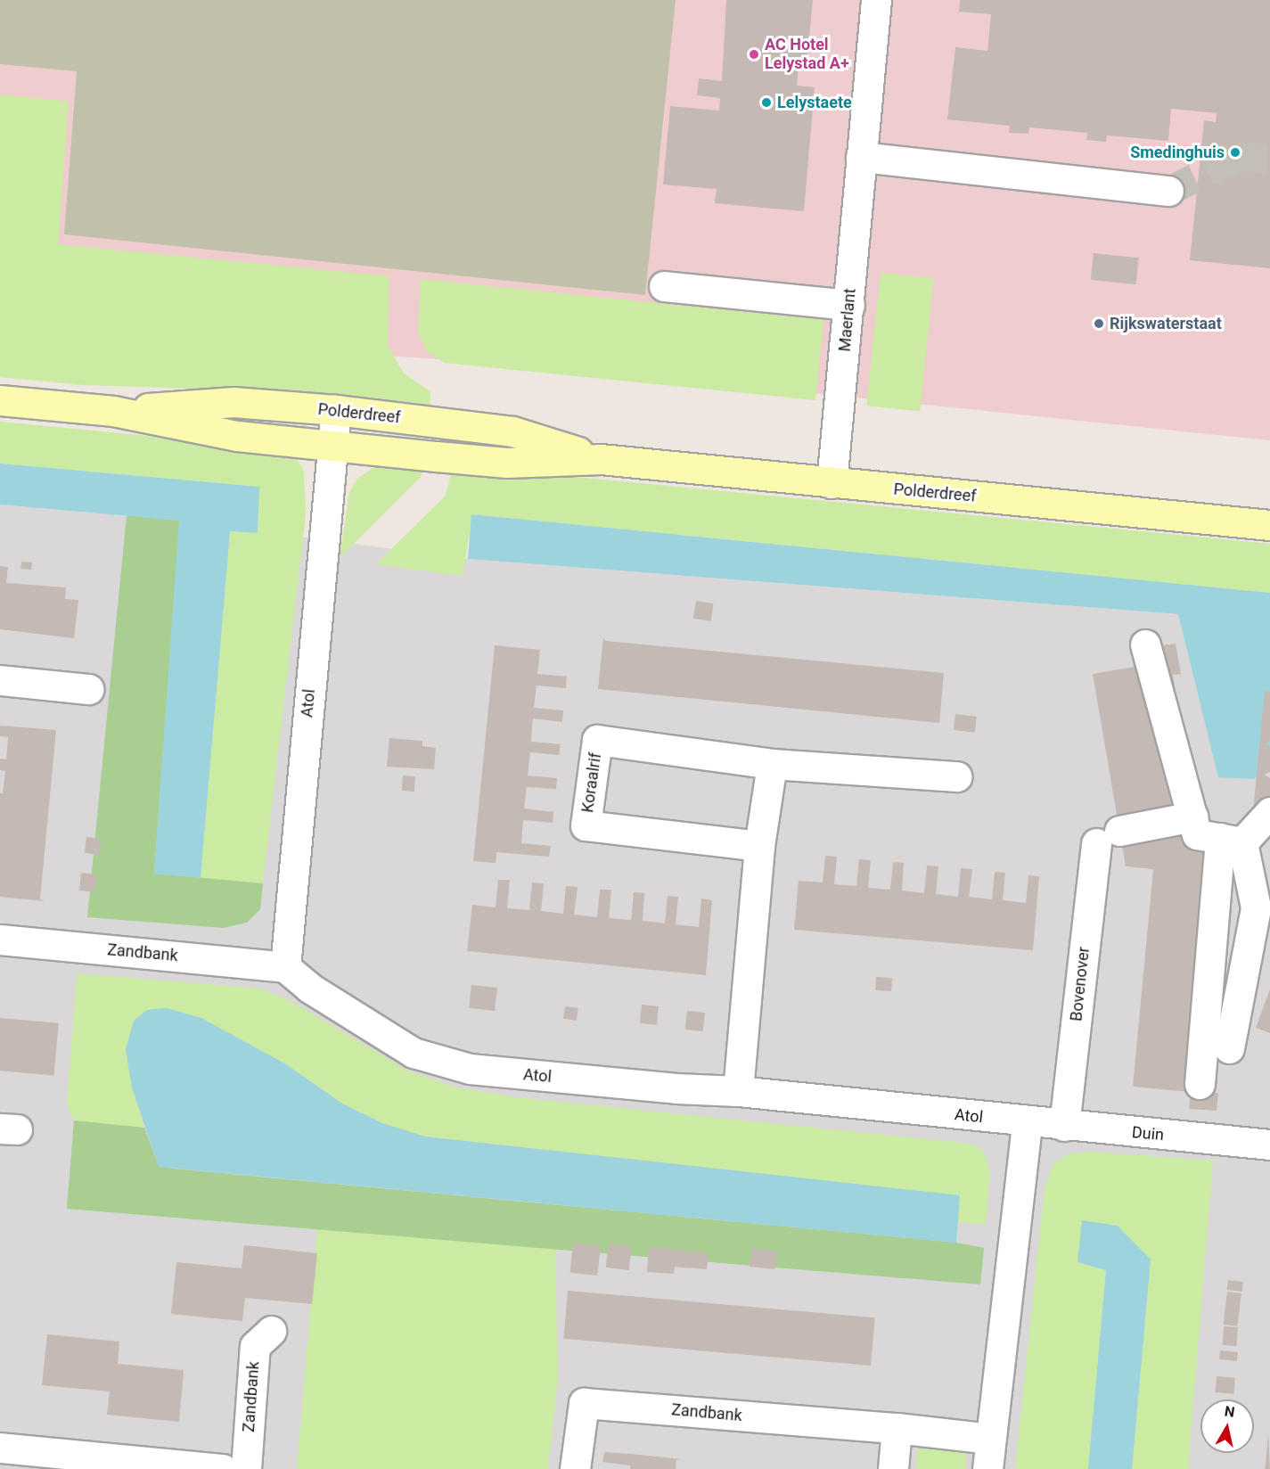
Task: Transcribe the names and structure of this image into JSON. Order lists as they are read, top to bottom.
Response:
{
  "streets": {
    "street": [
      "Maerlant",
      "Polderdreef",
      "Atol",
      "Koraalrif",
      "Zandbank",
      "Bovenover",
      "Duin"
    ]
  },
  "crossings": [
    ["Maerlant", "Polderdreef"],
    ["Polderdreef", "Atol"],
    ["Atol", "Zandbank"],
    ["Atol", "Duin"],
    ["Bovenover", "Duin"]
  ],
  "places": [
    "AC Hotel Lelystad A+",
    "Lelystaete",
    "Smedinghuis",
    "Rijkswaterstaat"
  ],
  "north": "top"
}
